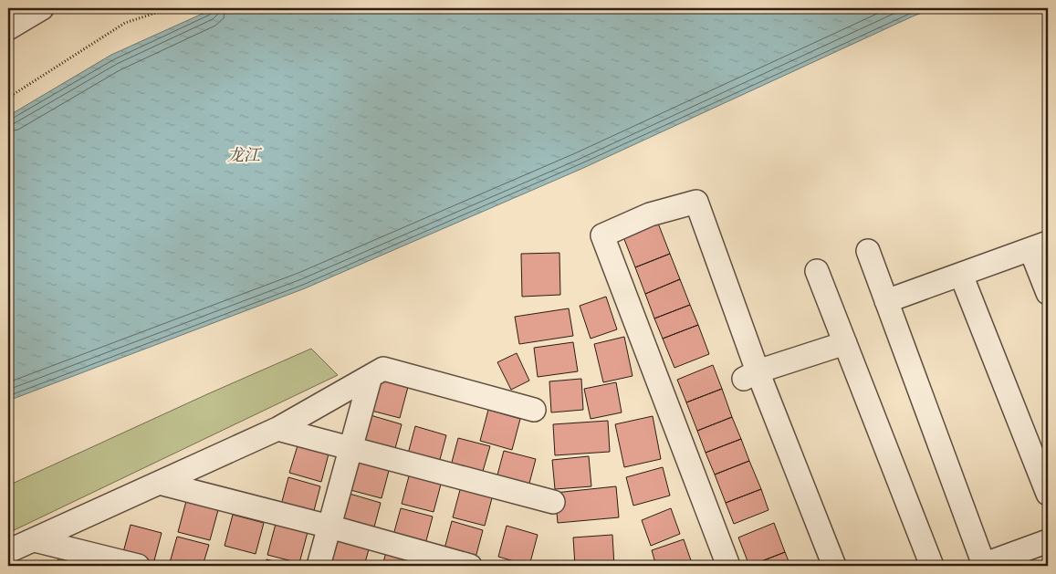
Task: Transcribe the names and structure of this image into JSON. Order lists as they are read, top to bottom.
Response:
{
  "water": ["龙江"]
}
